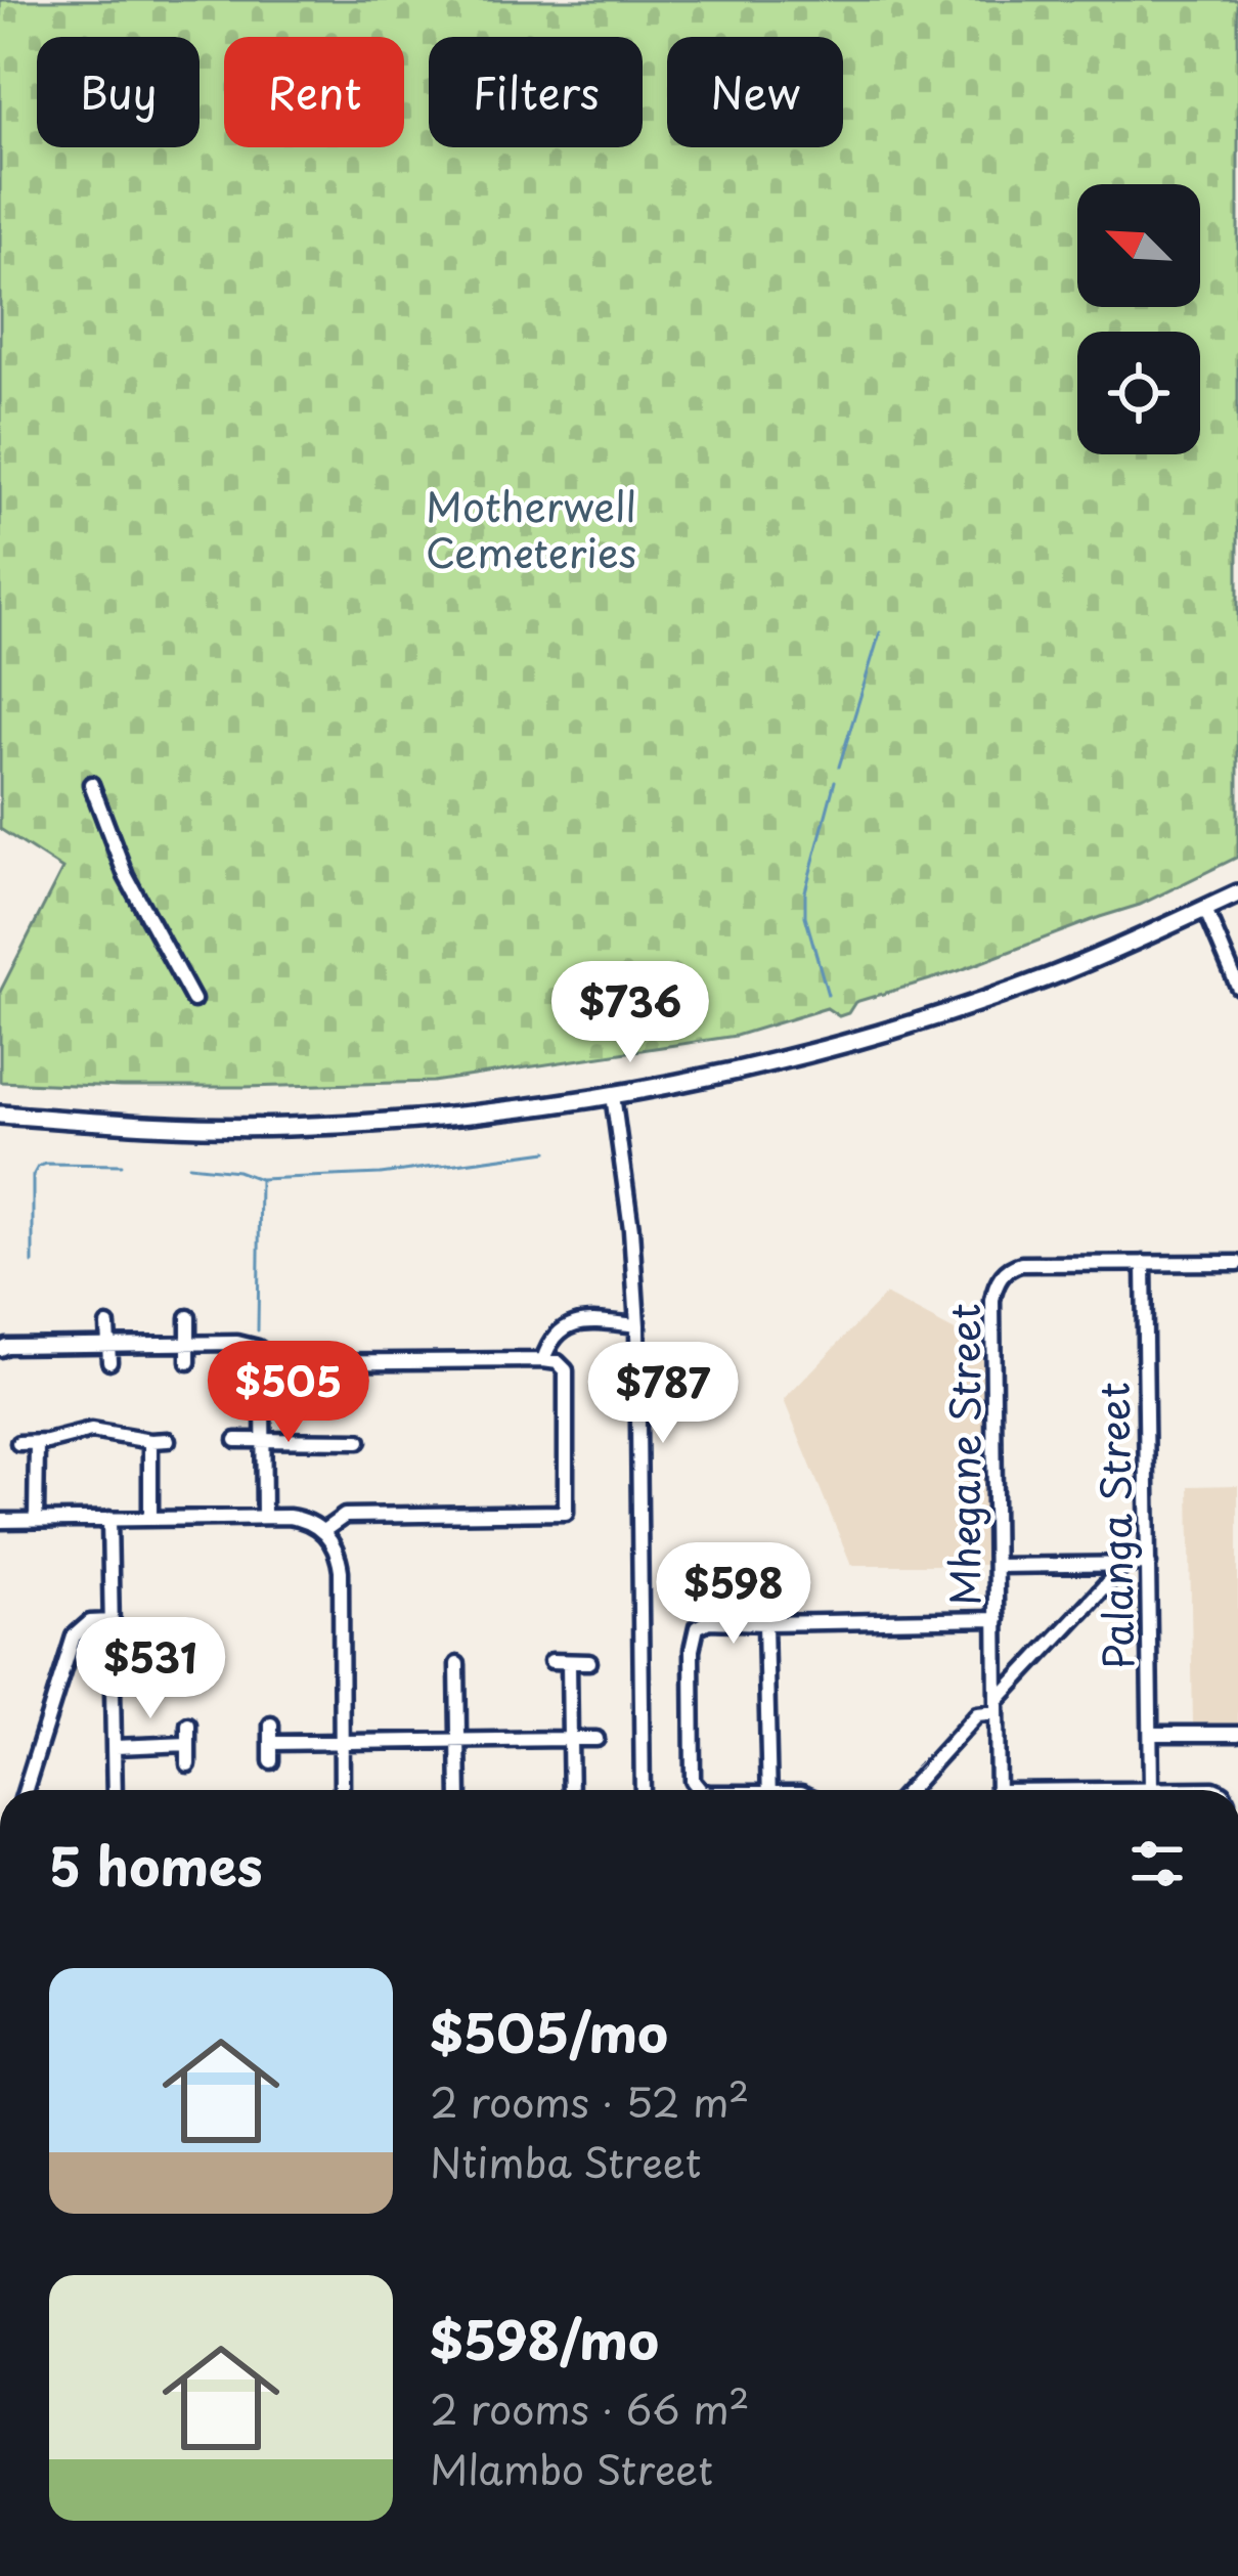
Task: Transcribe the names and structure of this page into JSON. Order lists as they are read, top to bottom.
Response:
{
  "streets": {
    "street": ["Mhegane Street", "Palanga Street"]
  },
  "crossings": [
    ["Mhegane Street", "Palanga Street"]
  ],
  "parks": ["Motherwell Cemeteries"],
  "north": "top left",
  "page": {
    "chip": [
      "Buy",
      "Rent",
      "Filters",
      "New"
    ],
    "price": [
      "$736",
      "$505",
      "$787",
      "$598",
      "$531"
    ],
    "heading": "5 homes",
    "list": [
      {
        "name": "$505/mo",
        "note": "2 rooms · 52 m² · Ntimba Street"
      },
      {
        "name": "$598/mo",
        "note": "2 rooms · 66 m² · Mlambo Street"
      }
    ]
  }
}
